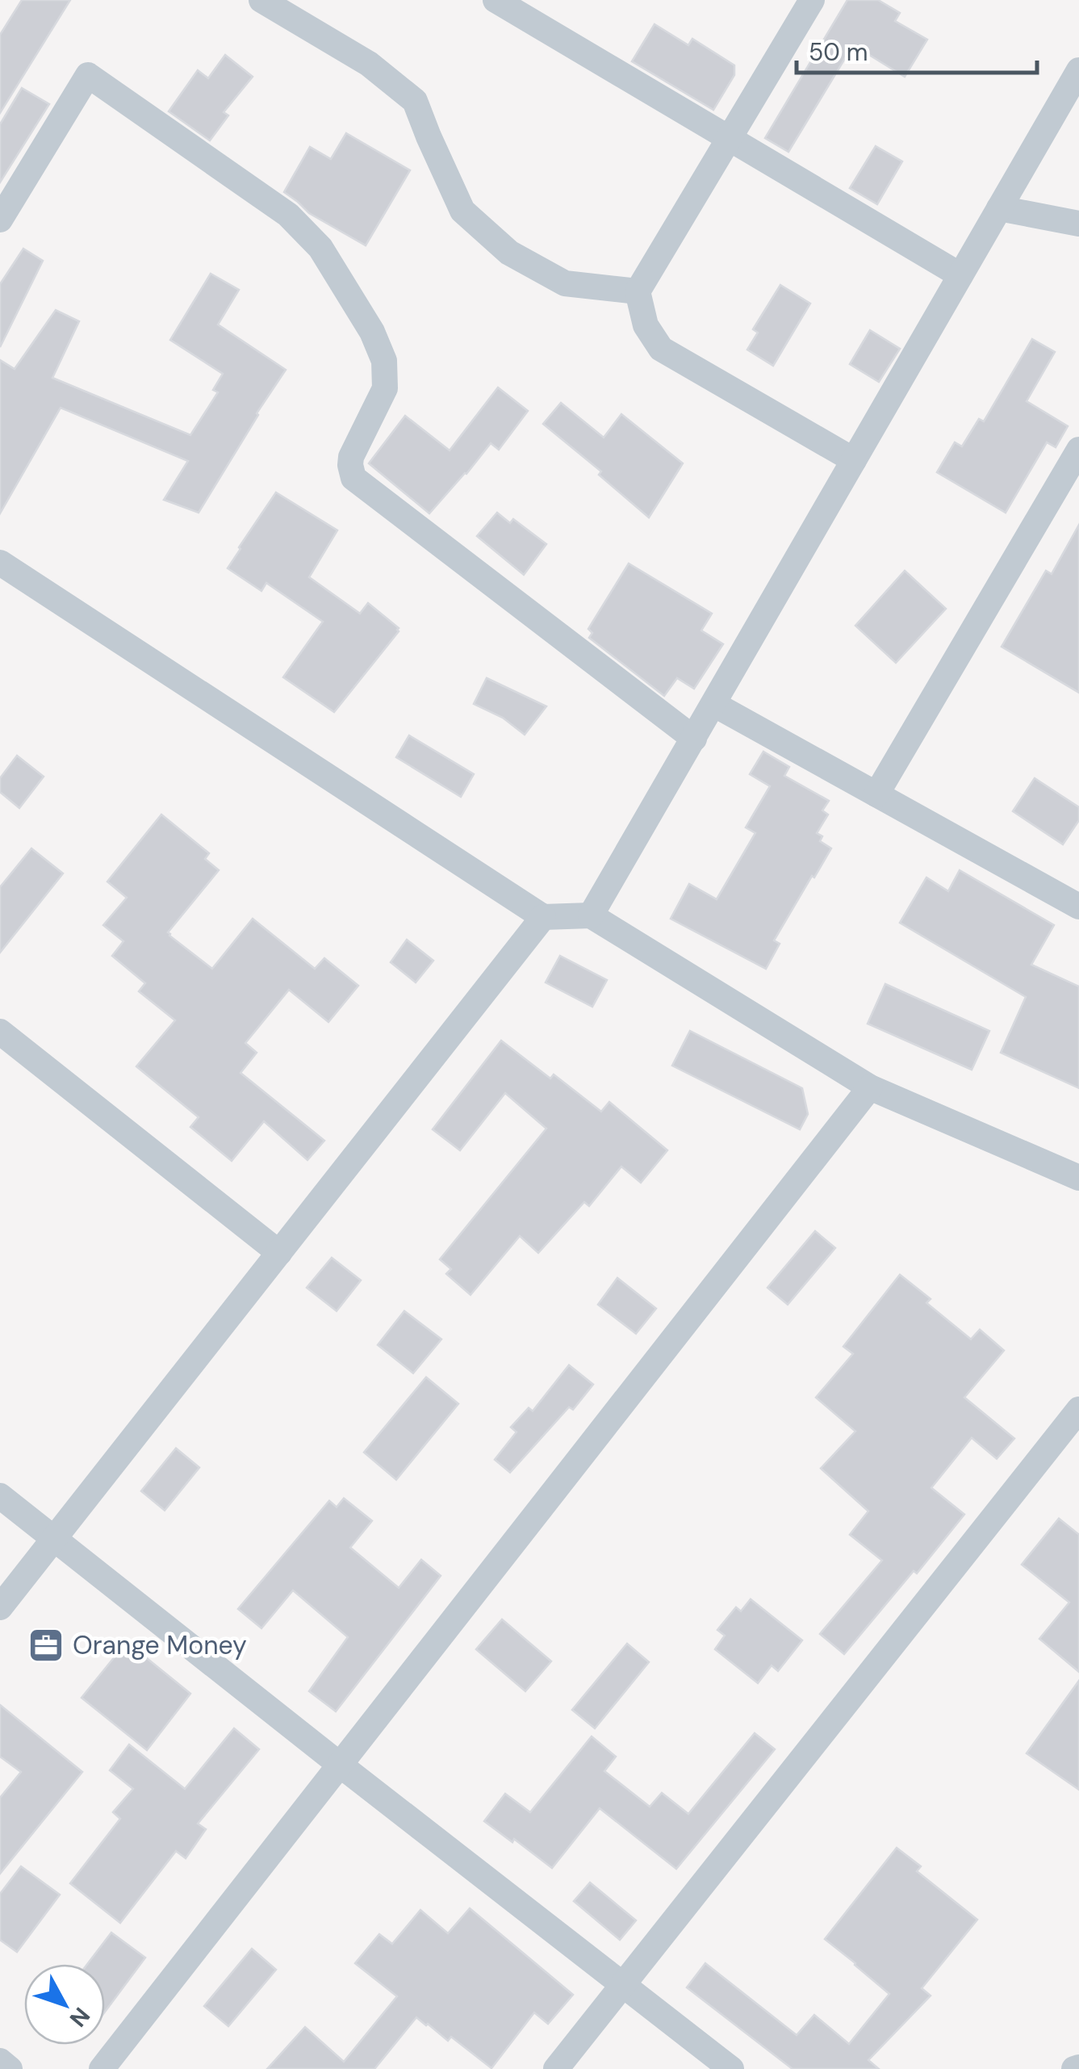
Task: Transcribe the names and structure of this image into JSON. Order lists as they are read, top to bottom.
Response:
{
  "places": {
    "office": ["Orange Money"]
  },
  "scale_bar": "50 m",
  "north": "bottom right"
}
